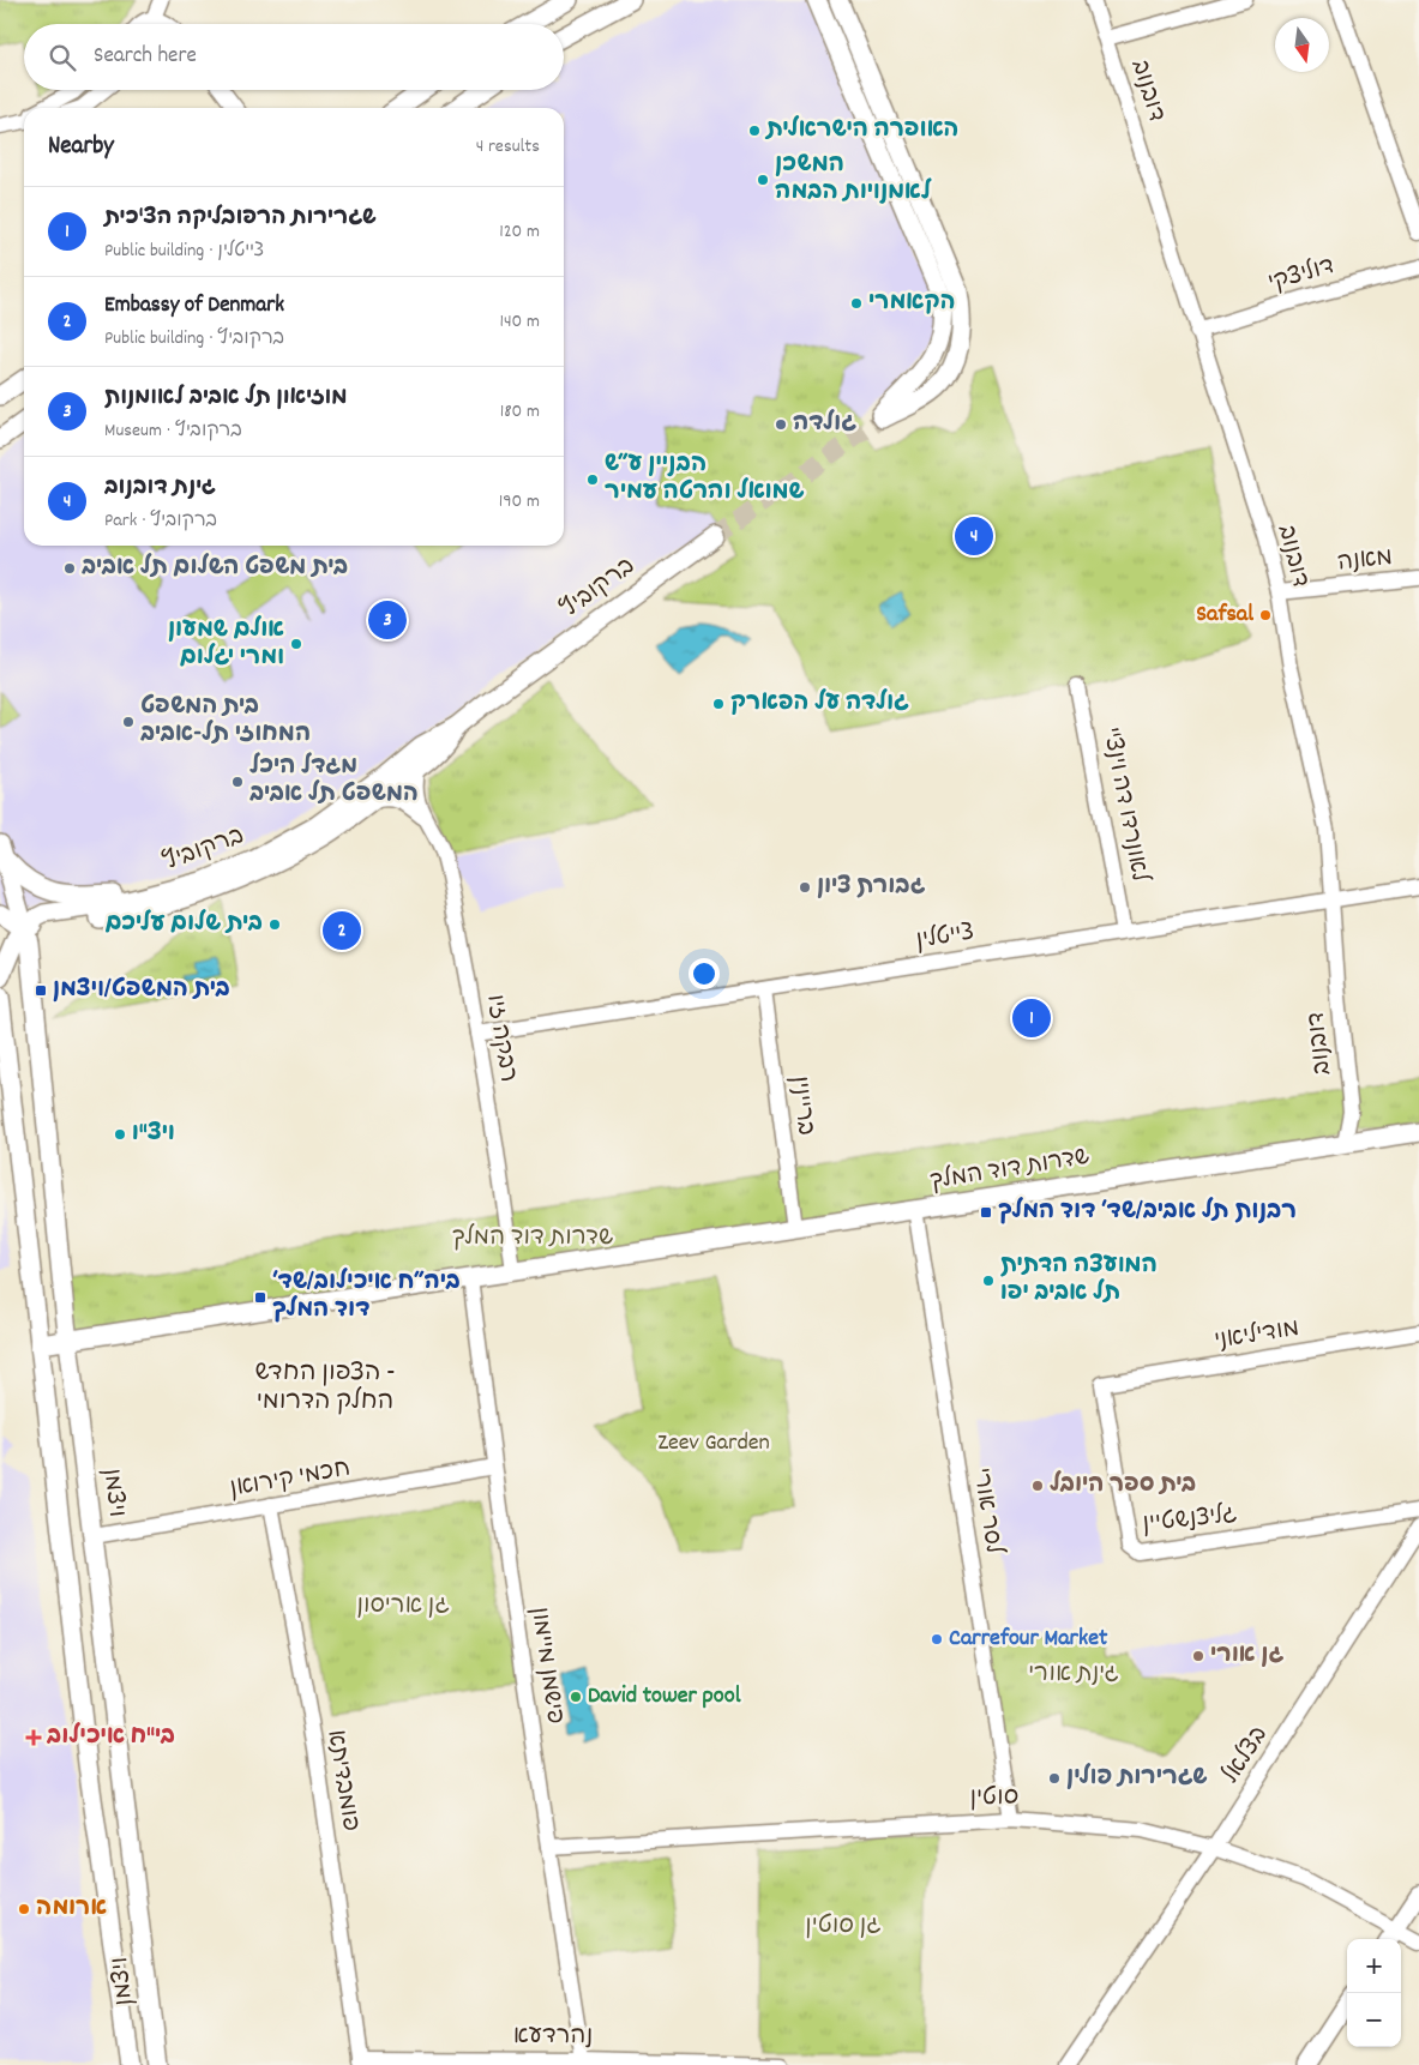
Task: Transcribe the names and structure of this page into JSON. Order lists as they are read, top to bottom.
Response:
{
  "streets": {
    "street": [
      "דובנוב",
      "דוליצקי",
      "מאנה",
      "ברקוביץ",
      "לאונרדו דה וינצ'י",
      "צייטלין",
      "רבקה זיו",
      "בריינין",
      "שדרות דוד המלך",
      "מודיליאני",
      "חכמי קירואן",
      "ויצמן",
      "לסר אורי",
      "גליצנשטיין",
      "פישמן מיימון",
      "בצלאל",
      "פומבדיתא",
      "סוטין",
      "נהרדעא"
    ]
  },
  "crossings": [
    ["דובנוב", "דוליצקי"],
    ["דובנוב", "מאנה"],
    ["דובנוב", "צייטלין"],
    ["דובנוב", "שדרות דוד המלך"],
    ["ברקוביץ", "רבקה זיו"],
    ["ברקוביץ", "ויצמן"],
    ["לאונרדו דה וינצ'י", "צייטלין"],
    ["צייטלין", "רבקה זיו"],
    ["צייטלין", "בריינין"],
    ["רבקה זיו", "שדרות דוד המלך"],
    ["בריינין", "שדרות דוד המלך"],
    ["שדרות דוד המלך", "ויצמן"],
    ["שדרות דוד המלך", "לסר אורי"],
    ["שדרות דוד המלך", "פישמן מיימון"],
    ["מודיליאני", "גליצנשטיין"],
    ["חכמי קירואן", "ויצמן"],
    ["חכמי קירואן", "פישמן מיימון"],
    ["חכמי קירואן", "פומבדיתא"],
    ["לסר אורי", "סוטין"],
    ["פישמן מיימון", "סוטין"],
    ["פישמן מיימון", "נהרדעא"],
    ["בצלאל", "סוטין"],
    ["פומבדיתא", "נהרדעא"]
  ],
  "districts": ["הצפון החדש - החלק הדרומי"],
  "parks": [
    "שדרות דוד המלך",
    "Zeev Garden",
    "גן אריסון",
    "גינת אורי",
    "גן סוטין"
  ],
  "places": {
    "other": [
      "האופרה הישראלית",
      "המשכן לאמנויות הבמה",
      "הקאמרי",
      "גולדה",
      "הבניין ע״ש שמואל והרטה עמיר",
      "בית משפט השלום תל אביב",
      "Safsal",
      "אולם שמעון ומרי יגלום",
      "גולדה על הפארק",
      "בית המשפט המחוזי תל-אביב",
      "מגדל היכל המשפט תל אביב",
      "גבורת ציון",
      "בית שלום עליכם",
      "ויצ\"ו",
      "המועצה הדתית תל אביב יפו",
      "בית ספר היובל",
      "Carrefour Market",
      "גן אורי",
      "David tower pool",
      "שגרירות פולין",
      "ארומה"
    ],
    "transit": ["בית המשפט/ויצמן", "רבנות תל אביב/שד׳ דוד המלך", "ביה״ח איכילוב/שד׳ דוד המלך"],
    "health": ["בי\"ח איכילוב"]
  },
  "north": "bottom",
  "page": {
    "search": "Search here",
    "heading": ["Nearby", "4 results"],
    "list": [
      {
        "mark": "1",
        "name": "שגרירות הרפובליקה הצ'כית",
        "note": "Public building · צייטלין",
        "value": "120 m"
      },
      {
        "mark": "2",
        "name": "Embassy of Denmark",
        "note": "Public building · ברקוביץ",
        "value": "140 m"
      },
      {
        "mark": "3",
        "name": "מוזיאון תל אביב לאומנות",
        "note": "Museum · ברקוביץ",
        "value": "180 m"
      },
      {
        "mark": "4",
        "name": "גינת דובנוב",
        "note": "Park · ברקוביץ",
        "value": "190 m"
      }
    ],
    "pins": [
      "4",
      "3",
      "2",
      "1"
    ],
    "map_buttons": ["+", "−"]
  }
}
